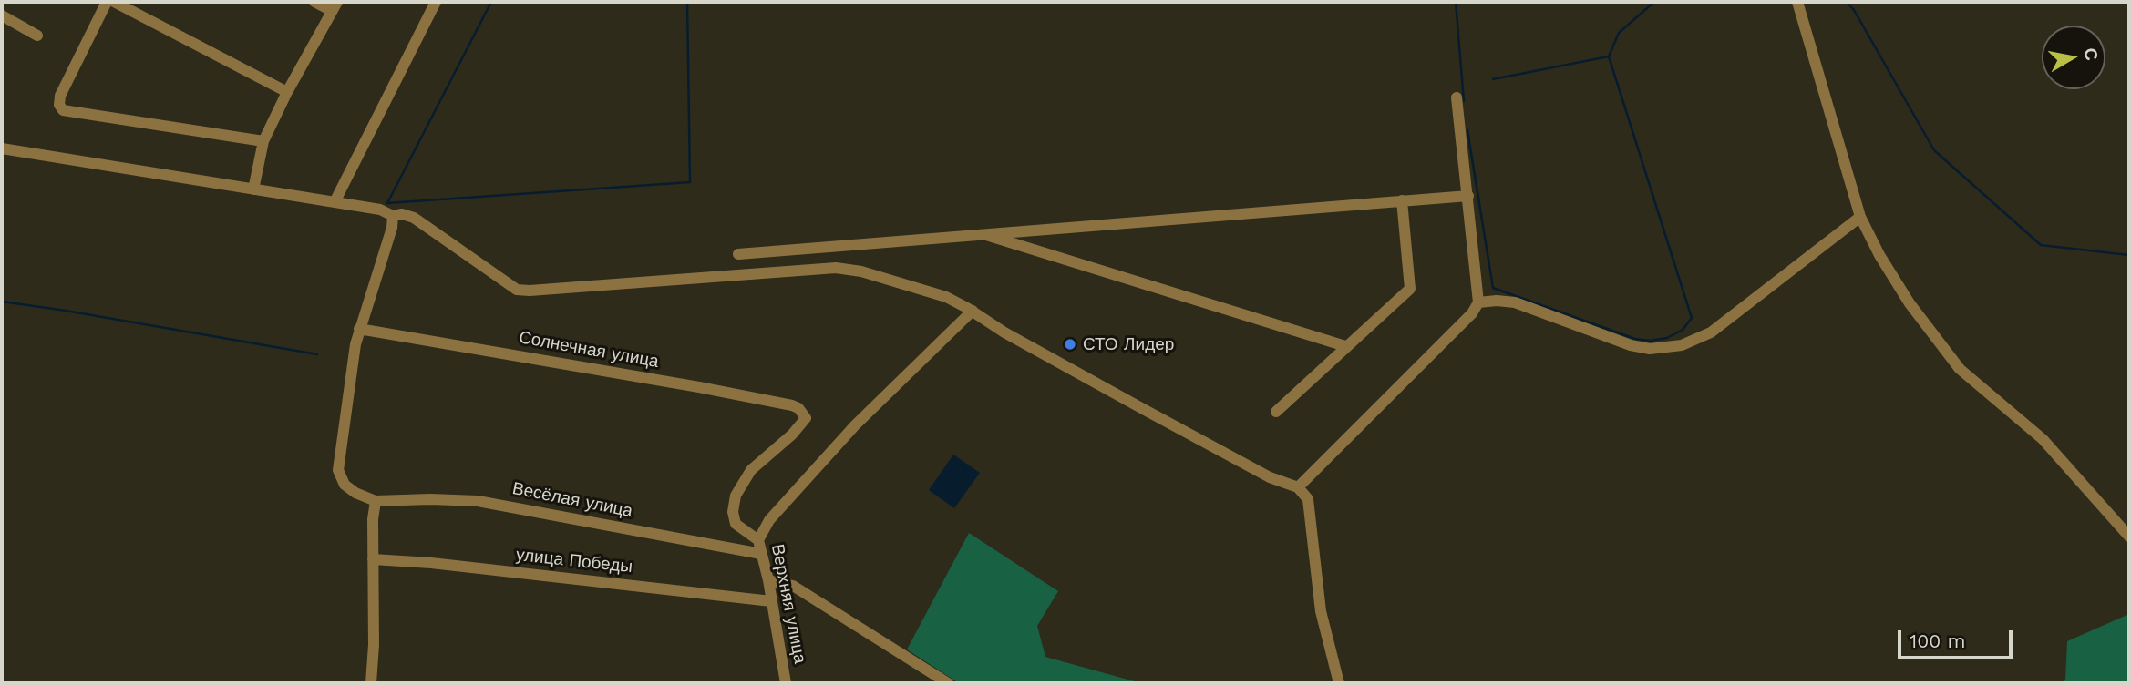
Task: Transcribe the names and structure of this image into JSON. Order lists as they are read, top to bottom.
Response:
{
  "streets": {
    "street": [
      "Солнечная улица",
      "Весёлая улица",
      "улица Победы",
      "Верхняя улица"
    ]
  },
  "crossings": [
    ["Солнечная улица", "Верхняя улица"],
    ["Весёлая улица", "Верхняя улица"],
    ["улица Победы", "Верхняя улица"]
  ],
  "places": ["СТО Лидер"],
  "scale_bar": "100 m",
  "north": "right"
}
